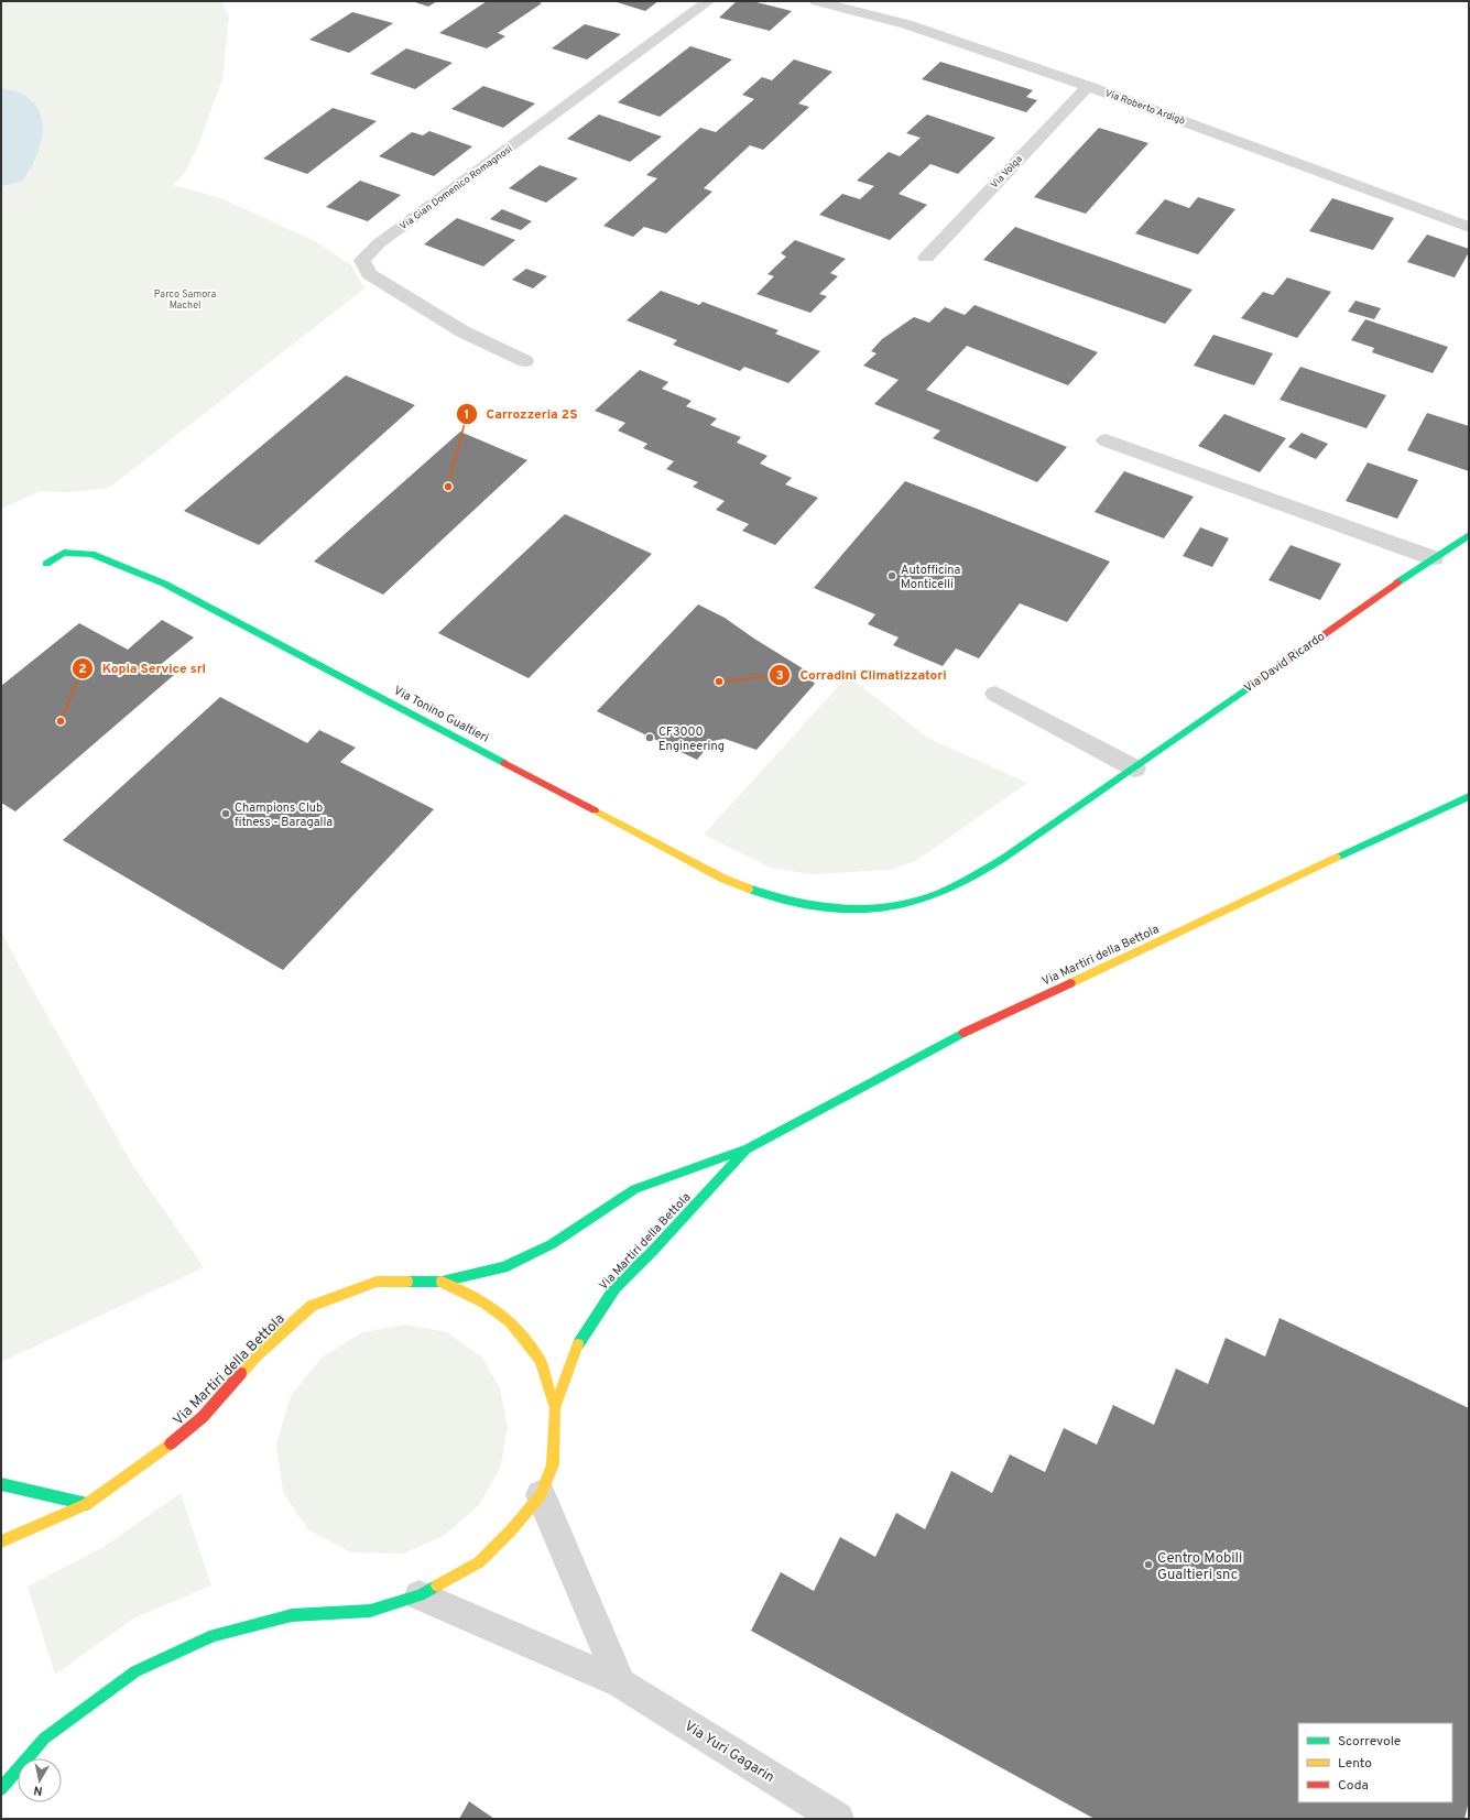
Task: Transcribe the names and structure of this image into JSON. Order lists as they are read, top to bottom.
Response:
{
  "streets": {
    "main road": ["Via David Ricardo", "Via Tonino Gualtieri", "Via Martiri della Bettola"],
    "street": [
      "Via Roberto Ardigò",
      "Via Volga",
      "Via Gian Domenico Romagnosi",
      "Via Yuri Gagarin"
    ]
  },
  "crossings": [
    ["Via Roberto Ardigò", "Via Volga"],
    ["Via David Ricardo", "Via Tonino Gualtieri"],
    ["Via Martiri della Bettola", "Via Yuri Gagarin"]
  ],
  "parks": ["Parco Samora Machel"],
  "places": [
    "Carrozzeria 2S",
    "Autofficina Monticelli",
    "Corradini Climatizzatori",
    "Kopia Service srl",
    "CF3000 Engineering",
    "Champions Club fitness - Baragalla",
    "Centro Mobili Gualtieri snc"
  ],
  "legend": ["Scorrevole", "Lento", "Coda"],
  "north": "bottom"
}
